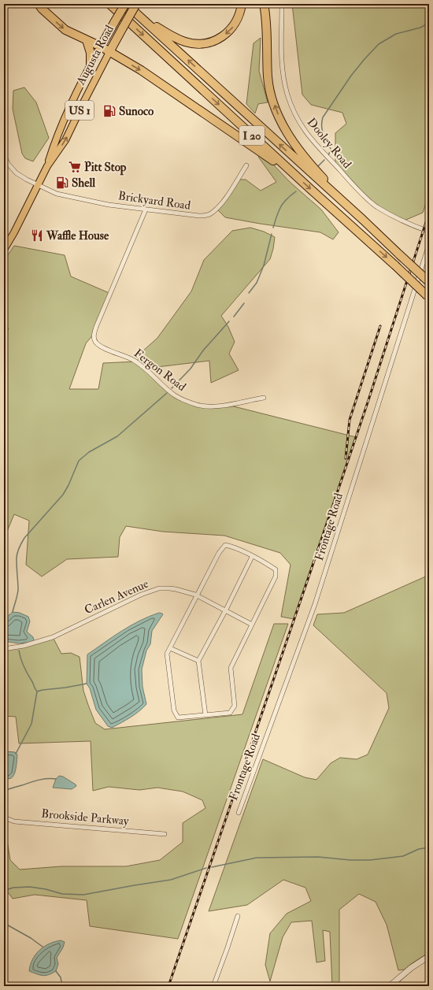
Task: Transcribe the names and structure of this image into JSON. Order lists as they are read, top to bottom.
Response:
{
  "streets": {
    "highway": ["Augusta Road", "US 1", "I 20"],
    "street": [
      "Dooley Road",
      "Brickyard Road",
      "Fergon Road",
      "Frontage Road",
      "Carlen Avenue",
      "Brookside Parkway"
    ]
  },
  "crossings": [
    ["Augusta Road", "I 20"],
    ["Augusta Road", "Brickyard Road"],
    ["Brickyard Road", "Fergon Road"]
  ],
  "places": {
    "fuel station": ["Sunoco", "Shell"],
    "supermarket": ["Pitt Stop"],
    "restaurant": ["Waffle House"]
  }
}
